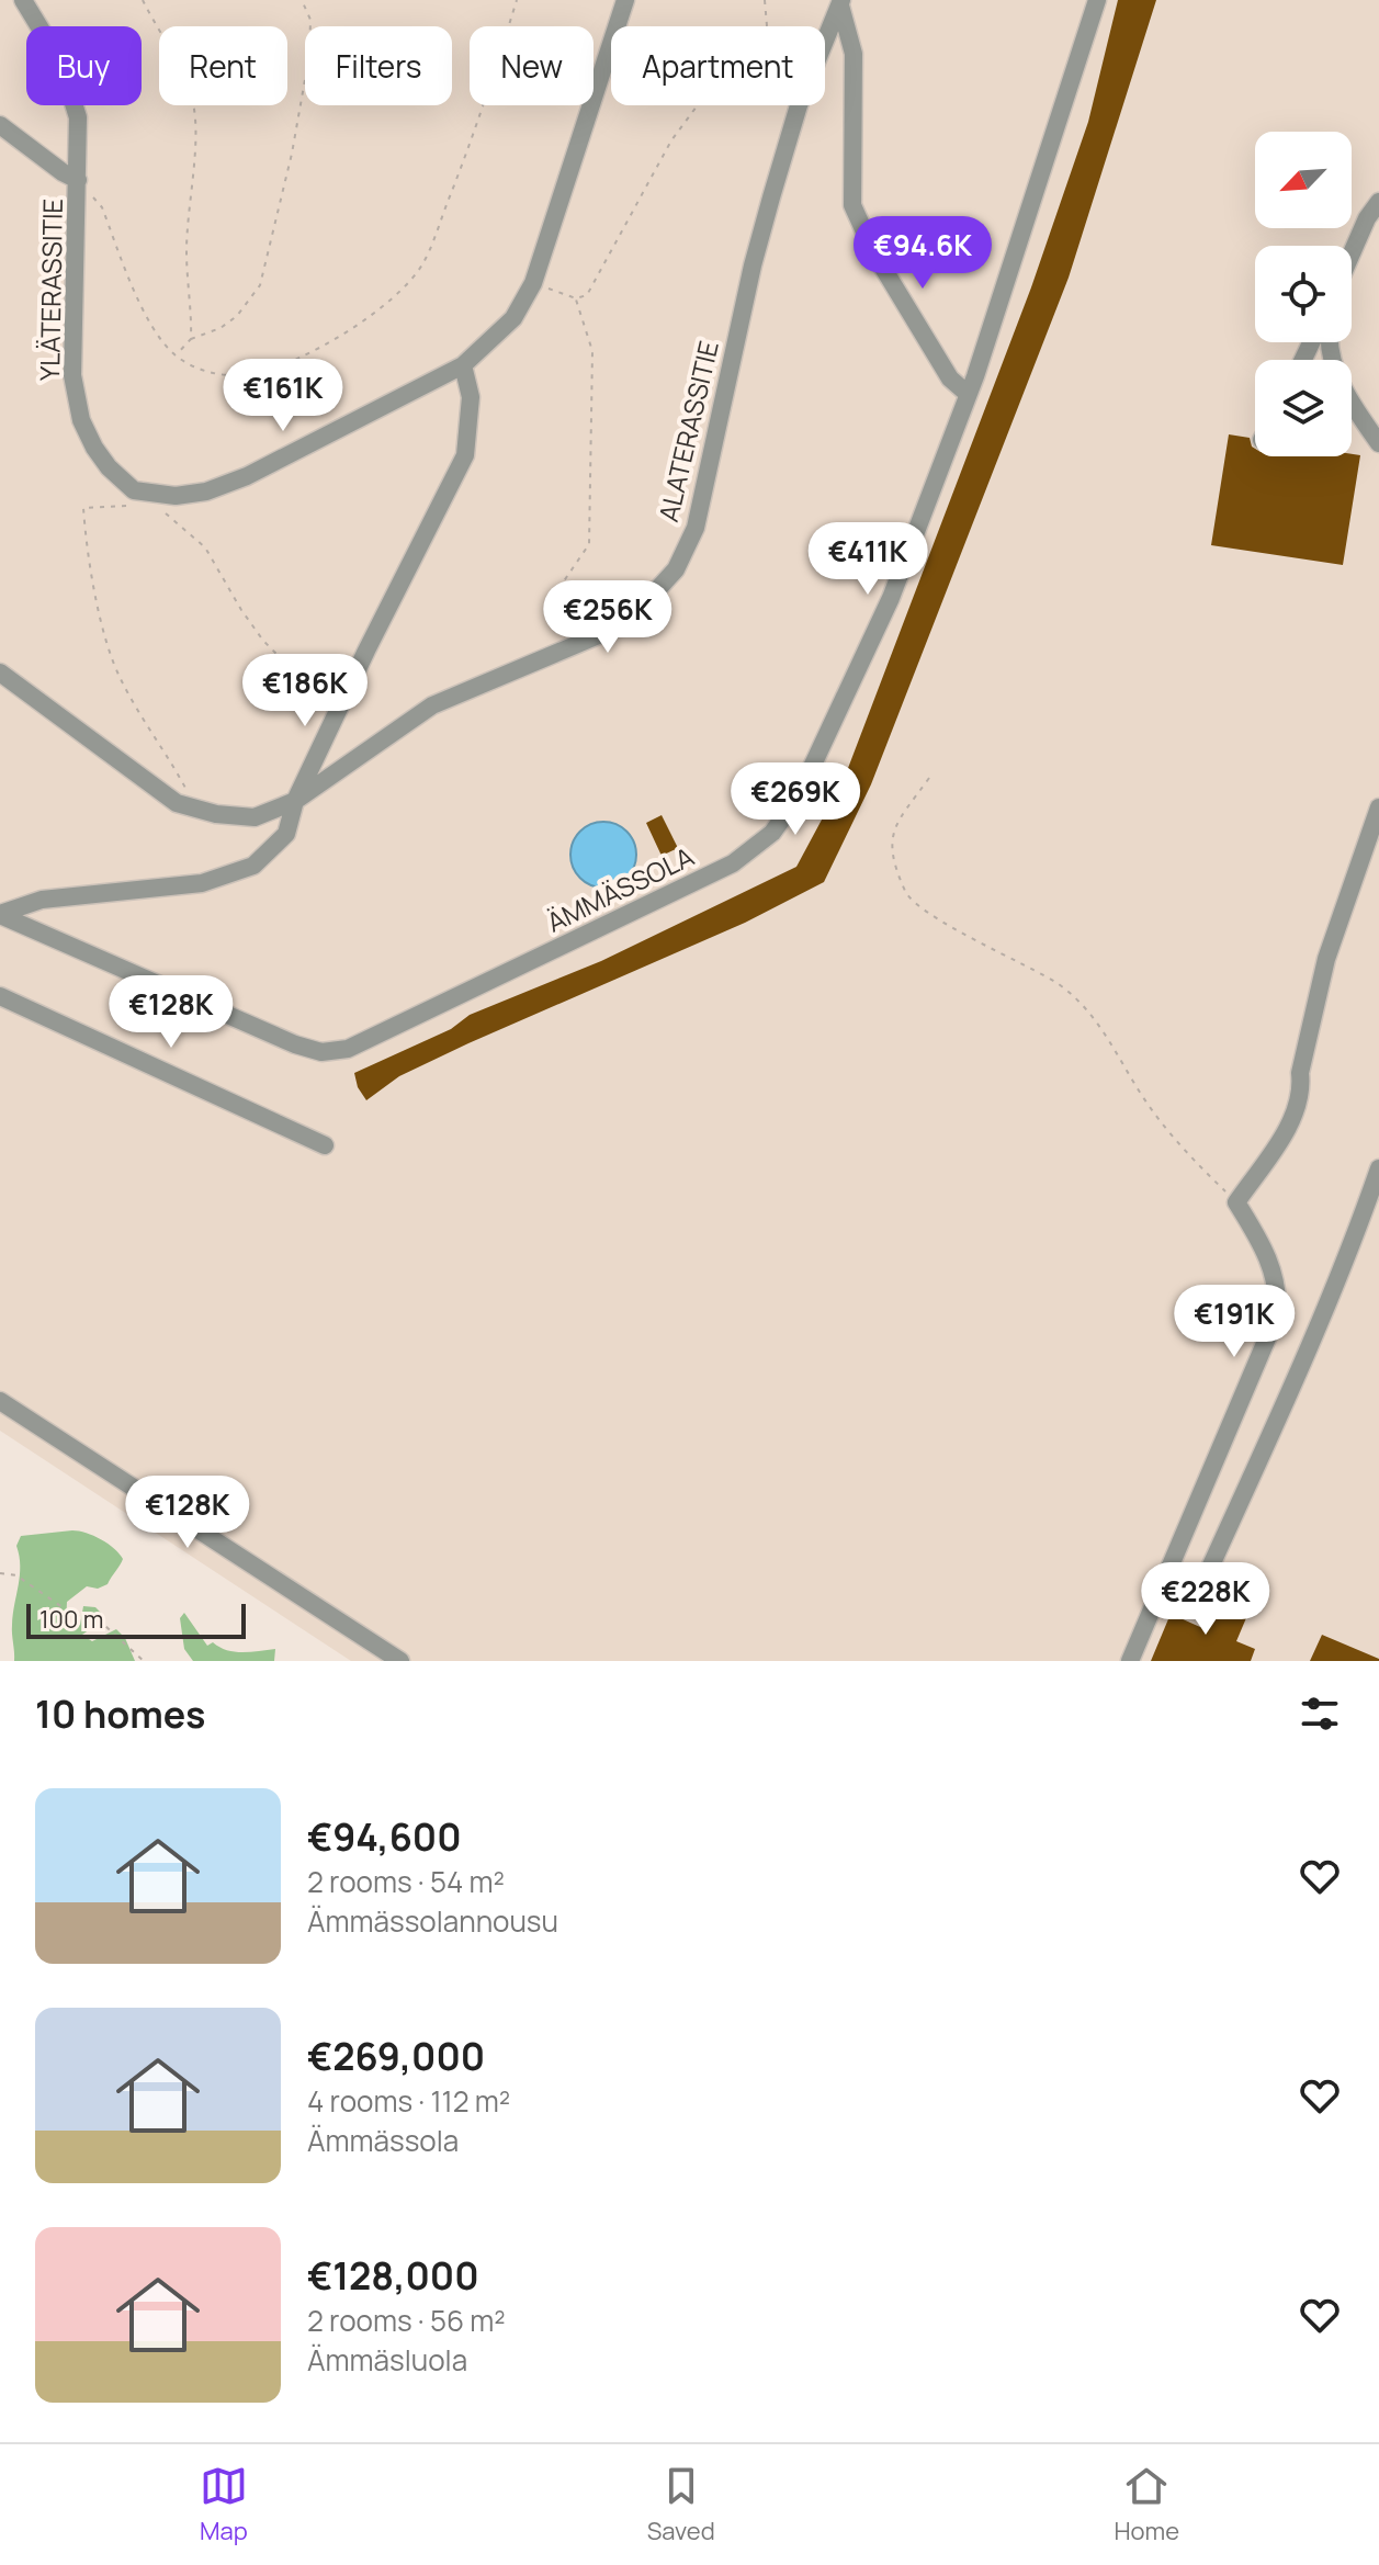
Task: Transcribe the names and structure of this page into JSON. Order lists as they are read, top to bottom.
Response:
{
  "streets": {
    "street": ["YLÄTERASSITIE", "ALATERASSITIE", "ÄMMÄSSOLA"]
  },
  "scale_bar": "100 m",
  "north": "bottom left",
  "page": {
    "chip": [
      "Buy",
      "Rent",
      "Filters",
      "New",
      "Apartment"
    ],
    "price": [
      "€94.6K",
      "€161K",
      "€411K",
      "€256K",
      "€186K",
      "€269K",
      "€128K",
      "€191K",
      "€128K",
      "€228K"
    ],
    "scale": "100 m",
    "heading": "10 homes",
    "list": [
      {
        "name": "€94,600",
        "note": "2 rooms · 54 m² · Ämmässolannousu"
      },
      {
        "name": "€269,000",
        "note": "4 rooms · 112 m² · Ämmässola"
      },
      {
        "name": "€128,000",
        "note": "2 rooms · 56 m² · Ämmäsluola"
      }
    ],
    "tabs": ["Map", "Saved", "Home"]
  }
}
